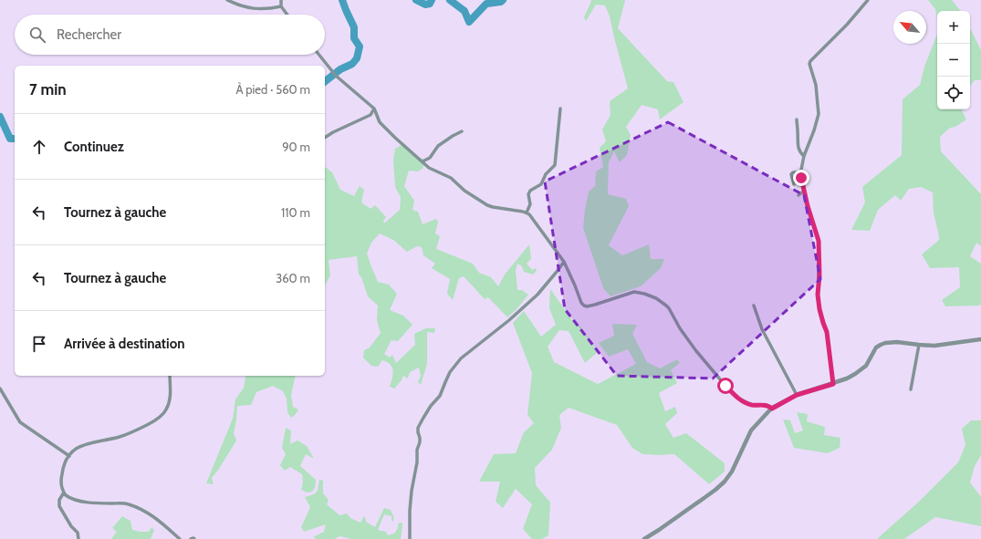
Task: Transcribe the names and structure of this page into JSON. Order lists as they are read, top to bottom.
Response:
{
  "north": "top left",
  "page": {
    "map_buttons": ["+", "−"],
    "search": "Rechercher",
    "heading": ["7 min", "À pied · 560 m"],
    "list": [
      ["Continuez", "90 m"],
      ["Tournez à gauche", "110 m"],
      ["Tournez à gauche", "360 m"],
      "Arrivée à destination"
    ]
  }
}
